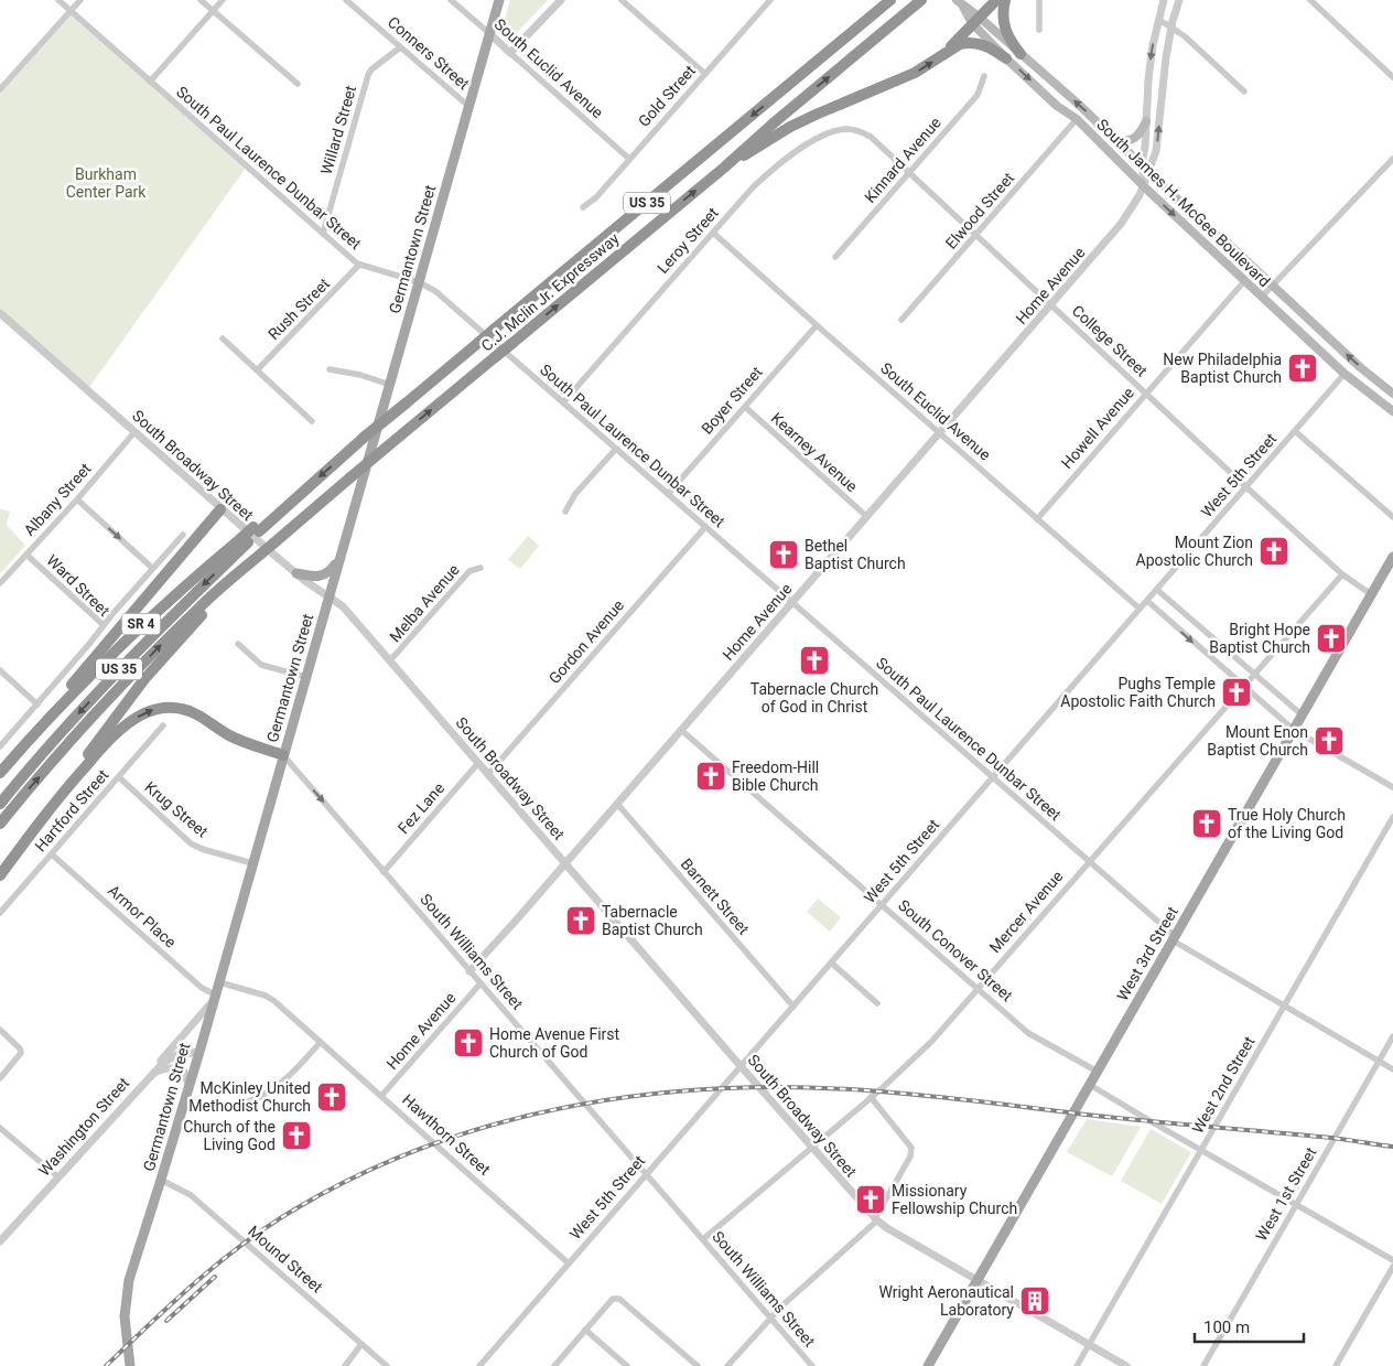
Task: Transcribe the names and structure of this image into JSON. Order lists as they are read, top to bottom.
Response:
{
  "streets": {
    "highway": ["US 35", "C.J. Mclin Jr. Expressway", "SR 4"],
    "main road": ["South James H. McGee Boulevard", "Germantown Street", "West 3rd Street"],
    "street": [
      "Conners Street",
      "South Euclid Avenue",
      "Gold Street",
      "Willard Street",
      "Kinnard Avenue",
      "South Paul Laurence Dunbar Street",
      "Elwood Street",
      "Leroy Street",
      "Home Avenue",
      "Rush Street",
      "College Street",
      "Boyer Street",
      "Howell Avenue",
      "Kearney Avenue",
      "South Broadway Street",
      "West 5th Street",
      "Albany Street",
      "Ward Street",
      "Melba Avenue",
      "Gordon Avenue",
      "Fez Lane",
      "Krug Street",
      "Hartford Street",
      "Barnett Street",
      "Mercer Avenue",
      "Armor Place",
      "South Conover Street",
      "South Williams Street",
      "West 2nd Street",
      "Washington Street",
      "Hawthorn Street",
      "West 1st Street",
      "Mound Street"
    ]
  },
  "crossings": [
    ["Conners Street", "Willard Street"],
    ["Conners Street", "Germantown Street"],
    ["South Euclid Avenue", "Gold Street"],
    ["South Euclid Avenue", "Leroy Street"],
    ["South Euclid Avenue", "Germantown Street"],
    ["South Euclid Avenue", "Home Avenue"],
    ["South Euclid Avenue", "Boyer Street"],
    ["South Euclid Avenue", "Howell Avenue"],
    ["South Euclid Avenue", "West 5th Street"],
    ["Willard Street", "South Paul Laurence Dunbar Street"],
    ["Kinnard Avenue", "College Street"],
    ["South Paul Laurence Dunbar Street", "Leroy Street"],
    ["South Paul Laurence Dunbar Street", "Germantown Street"],
    ["South Paul Laurence Dunbar Street", "Home Avenue"],
    ["South Paul Laurence Dunbar Street", "Rush Street"],
    ["South Paul Laurence Dunbar Street", "Boyer Street"],
    ["South Paul Laurence Dunbar Street", "West 5th Street"],
    ["South Paul Laurence Dunbar Street", "Gordon Avenue"],
    ["South Paul Laurence Dunbar Street", "Mercer Avenue"],
    ["South Paul Laurence Dunbar Street", "West 3rd Street"],
    ["South Paul Laurence Dunbar Street", "West 2nd Street"],
    ["South Paul Laurence Dunbar Street", "West 1st Street"],
    ["US 35", "C.J. Mclin Jr. Expressway"],
    ["US 35", "SR 4"],
    ["South James H. McGee Boulevard", "Elwood Street"],
    ["South James H. McGee Boulevard", "Home Avenue"],
    ["South James H. McGee Boulevard", "Howell Avenue"],
    ["South James H. McGee Boulevard", "West 5th Street"],
    ["Elwood Street", "College Street"],
    ["Leroy Street", "College Street"],
    ["Germantown Street", "South Broadway Street"],
    ["Germantown Street", "Krug Street"],
    ["Germantown Street", "Armor Place"],
    ["Germantown Street", "South Williams Street"],
    ["Germantown Street", "Washington Street"],
    ["Germantown Street", "Hawthorn Street"],
    ["Germantown Street", "Mound Street"],
    ["Home Avenue", "College Street"],
    ["Home Avenue", "Kearney Avenue"],
    ["Home Avenue", "South Broadway Street"],
    ["Home Avenue", "Barnett Street"],
    ["Home Avenue", "South Conover Street"],
    ["Home Avenue", "South Williams Street"],
    ["Home Avenue", "Hawthorn Street"],
    ["C.J. Mclin Jr. Expressway", "SR 4"],
    ["College Street", "Howell Avenue"],
    ["College Street", "West 5th Street"],
    ["College Street", "Mercer Avenue"],
    ["College Street", "West 3rd Street"],
    ["Boyer Street", "Kearney Avenue"],
    ["South Broadway Street", "West 5th Street"],
    ["South Broadway Street", "Albany Street"],
    ["South Broadway Street", "Melba Avenue"],
    ["South Broadway Street", "Gordon Avenue"],
    ["South Broadway Street", "Fez Lane"],
    ["South Broadway Street", "Mercer Avenue"],
    ["South Broadway Street", "West 3rd Street"],
    ["South Broadway Street", "West 2nd Street"],
    ["West 5th Street", "Barnett Street"],
    ["West 5th Street", "South Conover Street"],
    ["West 5th Street", "South Williams Street"],
    ["West 5th Street", "Hawthorn Street"],
    ["Albany Street", "Ward Street"],
    ["Fez Lane", "South Williams Street"],
    ["Krug Street", "Hartford Street"],
    ["Hartford Street", "Armor Place"],
    ["Mercer Avenue", "South Conover Street"],
    ["Mercer Avenue", "South Williams Street"],
    ["South Conover Street", "West 3rd Street"]
  ],
  "parks": ["Burkham Center Park"],
  "places": {
    "church": [
      "New Philadelphia Baptist Church",
      "Mount Zion Apostolic Church",
      "Bethel Baptist Church",
      "Bright Hope Baptist Church",
      "Tabernacle Church of God in Christ",
      "Pughs Temple Apostolic Faith Church",
      "Mount Enon Baptist Church",
      "Freedom-Hill Bible Church",
      "True Holy Church of the Living God",
      "Tabernacle Baptist Church",
      "Home Avenue First Church of God",
      "McKinley United Methodist Church",
      "Church of the Living God",
      "Missionary Fellowship Church"
    ],
    "building": ["Wright Aeronautical Laboratory"]
  },
  "scale_bar": "100 m"
}
